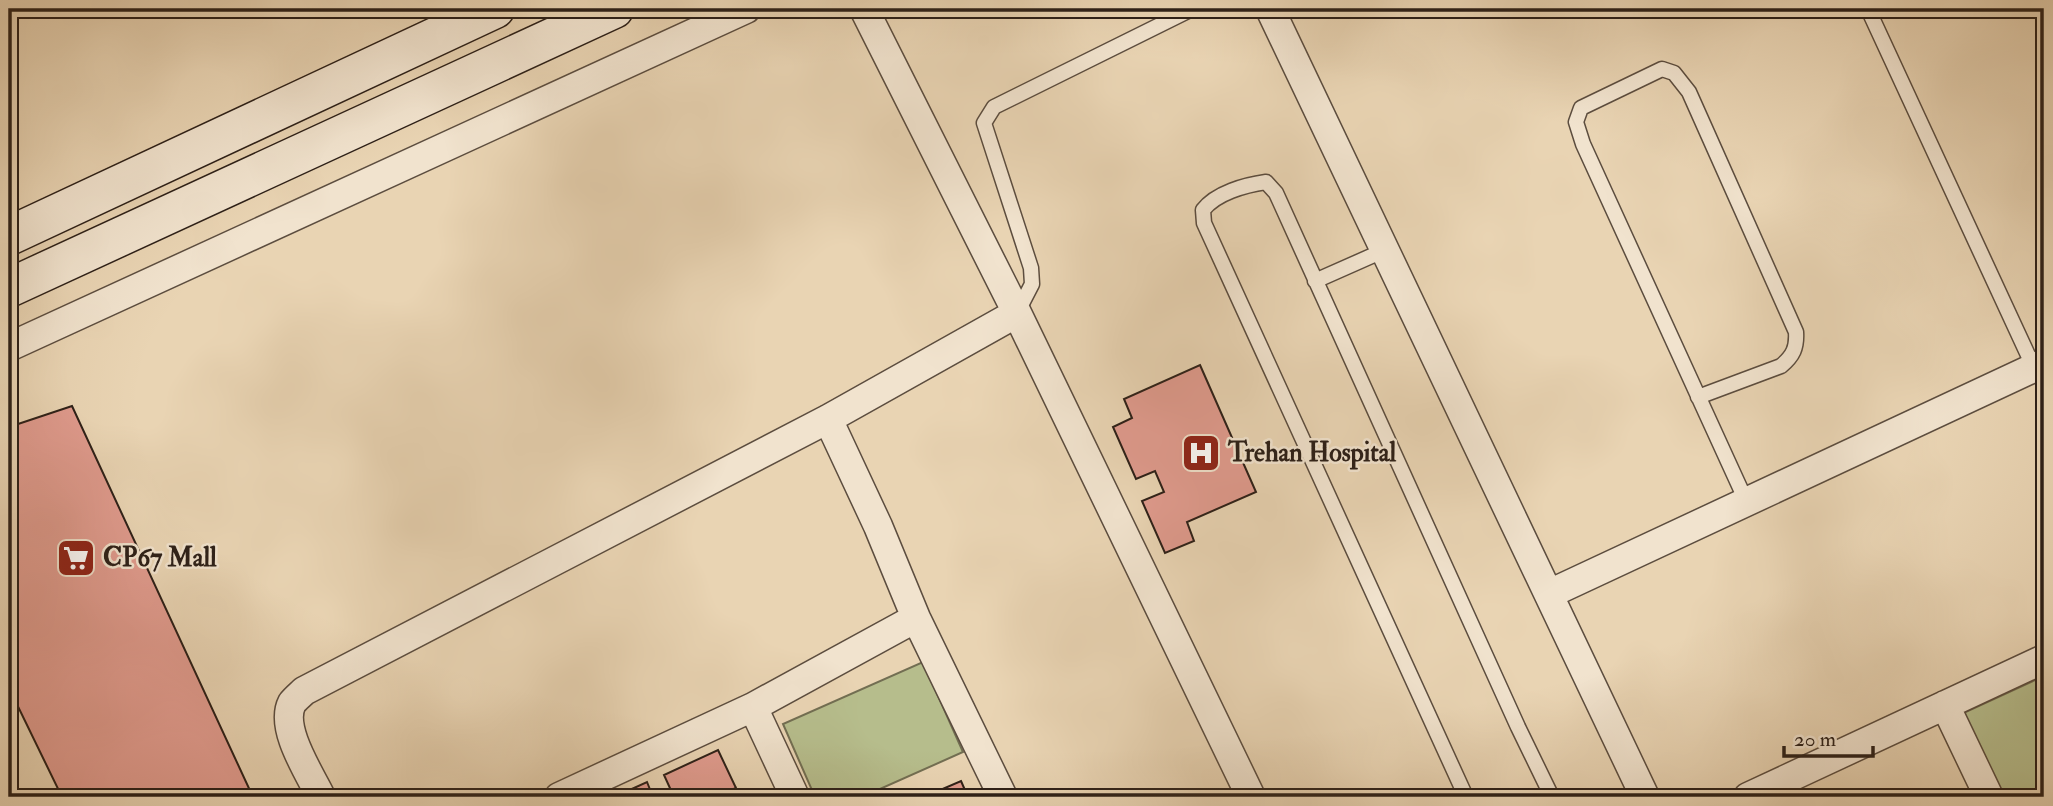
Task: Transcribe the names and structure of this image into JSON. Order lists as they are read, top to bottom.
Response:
{
  "places": {
    "hospital": ["Trehan Hospital"],
    "supermarket": ["CP67 Mall"]
  },
  "scale_bar": "20 m"
}
